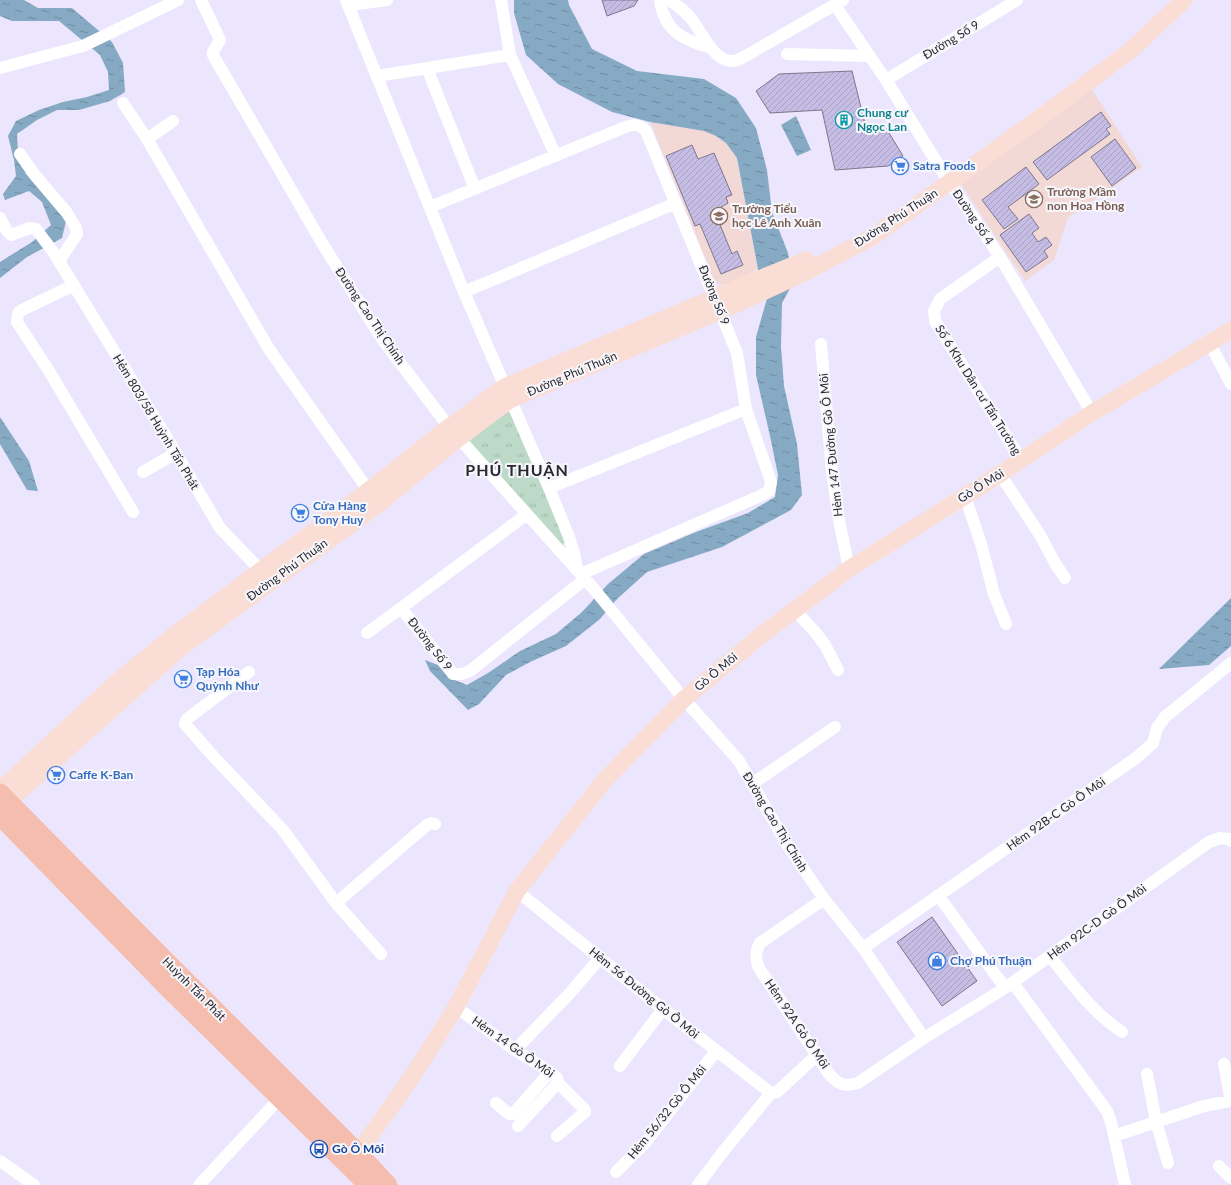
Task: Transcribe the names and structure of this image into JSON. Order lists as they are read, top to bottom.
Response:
{
  "streets": {
    "main road": ["Huỳnh Tấn Phát"],
    "street": [
      "Đường Số 9",
      "Đường Số 4",
      "Đường Phú Thuận",
      "Đường Cao Thị Chính",
      "Số 6 Khu Dân cư Tấn Trường",
      "Hẻm 803/58 Huỳnh Tấn Phát",
      "Hẻm 147 Đường Gò Ô Môi",
      "Gò Ô Môi",
      "Hẻm 92B-C Gò Ô Môi",
      "Hẻm 92C-D Gò Ô Môi",
      "Hẻm 56 Đường Gò Ô Môi",
      "Hẻm 92A Gò Ô Môi",
      "Hẻm 14 Gò Ô Môi",
      "Hẻm 56/32 Gò Ô Môi"
    ]
  },
  "crossings": [
    ["Đường Số 9", "Đường Số 4"],
    ["Đường Số 9", "Đường Phú Thuận"],
    ["Đường Số 9", "Đường Cao Thị Chính"],
    ["Đường Số 4", "Đường Phú Thuận"],
    ["Đường Số 4", "Số 6 Khu Dân cư Tấn Trường"],
    ["Đường Số 4", "Gò Ô Môi"],
    ["Đường Phú Thuận", "Đường Cao Thị Chính"],
    ["Đường Phú Thuận", "Hẻm 803/58 Huỳnh Tấn Phát"],
    ["Đường Phú Thuận", "Huỳnh Tấn Phát"],
    ["Đường Cao Thị Chính", "Gò Ô Môi"],
    ["Đường Cao Thị Chính", "Hẻm 92B-C Gò Ô Môi"],
    ["Đường Cao Thị Chính", "Hẻm 92C-D Gò Ô Môi"],
    ["Đường Cao Thị Chính", "Hẻm 92A Gò Ô Môi"],
    ["Số 6 Khu Dân cư Tấn Trường", "Gò Ô Môi"],
    ["Hẻm 147 Đường Gò Ô Môi", "Gò Ô Môi"],
    ["Gò Ô Môi", "Huỳnh Tấn Phát"],
    ["Gò Ô Môi", "Hẻm 56 Đường Gò Ô Môi"],
    ["Gò Ô Môi", "Hẻm 14 Gò Ô Môi"],
    ["Hẻm 92C-D Gò Ô Môi", "Hẻm 92A Gò Ô Môi"],
    ["Hẻm 56 Đường Gò Ô Môi", "Hẻm 56/32 Gò Ô Môi"]
  ],
  "districts": ["PHÚ THUẬN"],
  "places": {
    "building": ["Chung cư Ngọc Lan"],
    "supermarket": [
      "Satra Foods",
      "Cửa Hàng Tony Huy",
      "Tạp Hóa Quỳnh Như",
      "Caffe K-Ban"
    ],
    "school or university": ["Trường Mầm non Hoa Hồng", "Trường Tiểu học Lê Anh Xuân"],
    "shop": ["Chợ Phú Thuận"],
    "bus stop": ["Gò Ô Môi"]
  }
}
